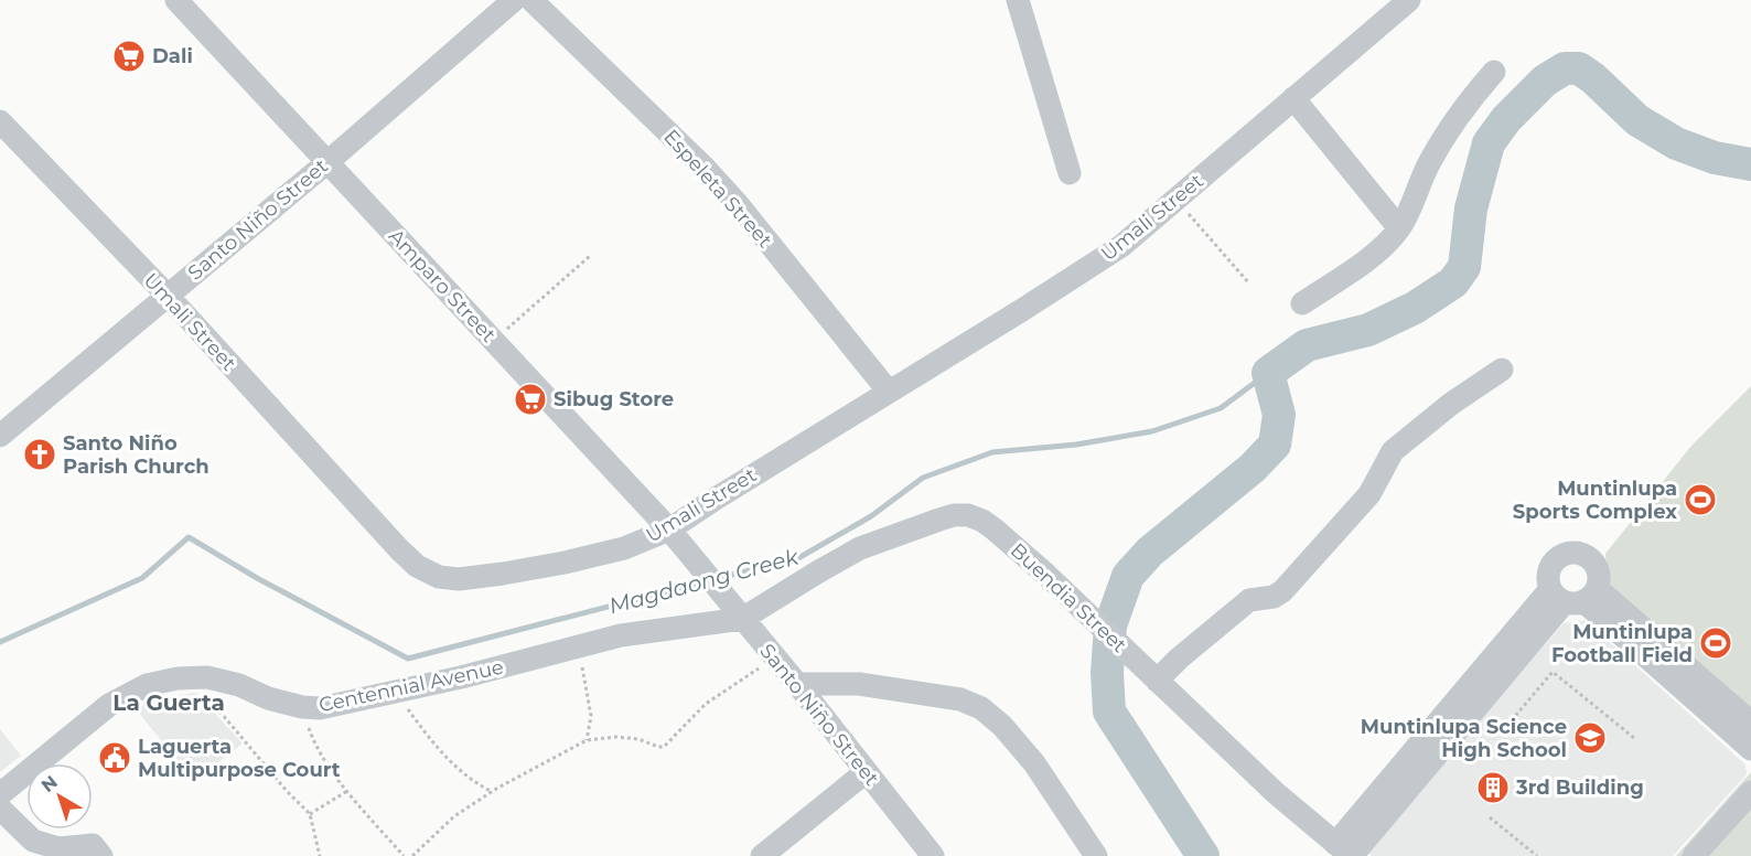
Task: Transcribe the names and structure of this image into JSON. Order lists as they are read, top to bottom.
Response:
{
  "streets": {
    "street": [
      "Espeleta Street",
      "Umali Street",
      "Santo Niño Street",
      "Amparo Street",
      "Buendia Street",
      "Centennial Avenue"
    ]
  },
  "crossings": [
    ["Espeleta Street", "Umali Street"],
    ["Umali Street", "Santo Niño Street"],
    ["Umali Street", "Amparo Street"],
    ["Santo Niño Street", "Amparo Street"],
    ["Santo Niño Street", "Buendia Street"],
    ["Santo Niño Street", "Centennial Avenue"],
    ["Buendia Street", "Centennial Avenue"]
  ],
  "districts": ["La Guerta"],
  "water": ["Magdaong Creek"],
  "places": {
    "supermarket": ["Dali", "Sibug Store"],
    "church": ["Santo Niño Parish Church"],
    "sports": ["Muntinlupa Sports Complex", "Muntinlupa Football Field"],
    "school or university": ["Muntinlupa Science High School"],
    "public building": ["Laguerta Multipurpose Court"],
    "building": ["3rd Building"]
  },
  "north": "top left"
}
